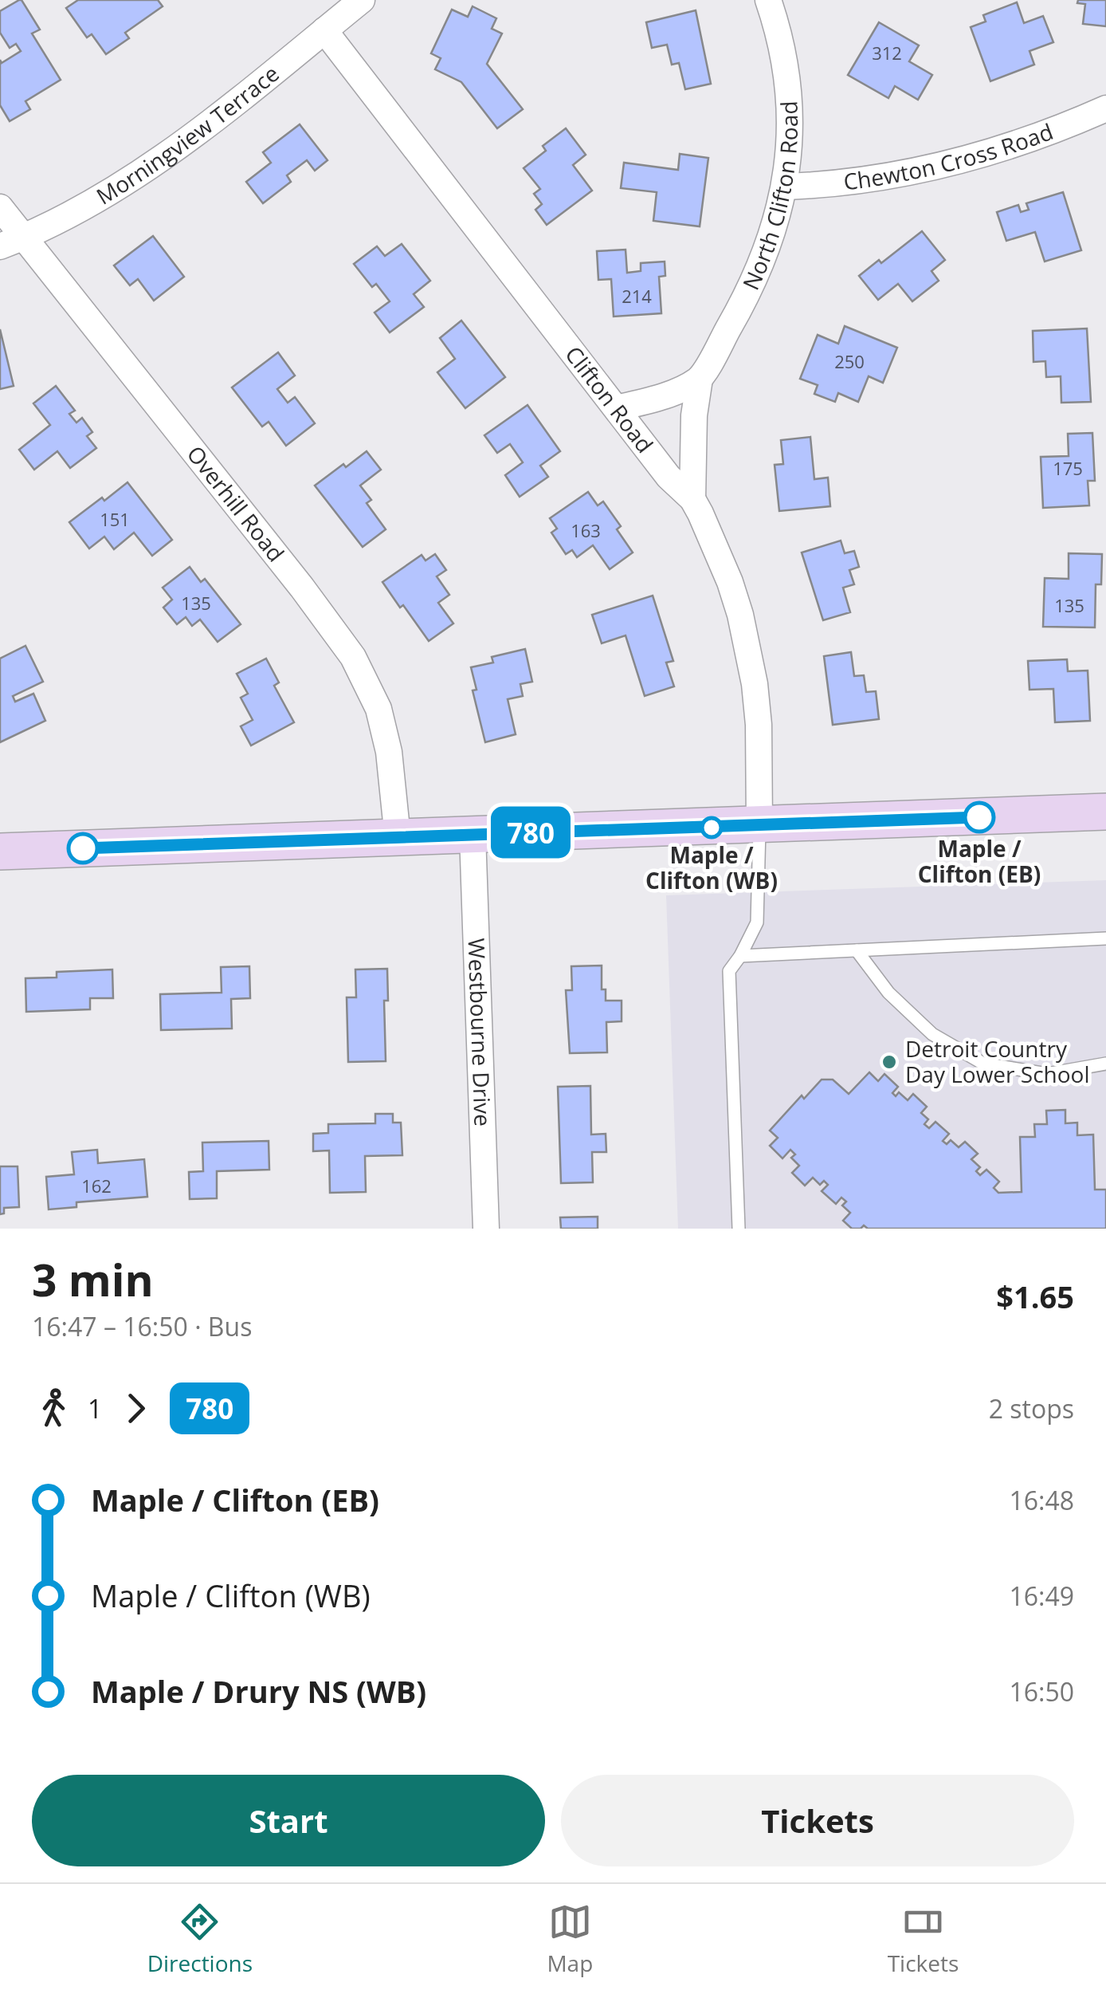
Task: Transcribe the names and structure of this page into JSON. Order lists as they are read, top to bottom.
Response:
{
  "streets": {
    "street": [
      "Morningview Terrace",
      "Chewton Cross Road",
      "North Clifton Road",
      "Clifton Road",
      "Overhill Road",
      "Westbourne Drive"
    ]
  },
  "crossings": [
    ["Morningview Terrace", "Clifton Road"],
    ["Morningview Terrace", "Overhill Road"],
    ["Chewton Cross Road", "North Clifton Road"],
    ["North Clifton Road", "Clifton Road"]
  ],
  "places": ["Maple / Clifton (EB)", "Maple / Clifton (WB)", "Detroit Country Day Lower School"],
  "lines": ["bus line 780"],
  "house_numbers": [
    "312",
    "214",
    "250",
    "175",
    "151",
    "163",
    "135",
    "135",
    "162"
  ],
  "page": {
    "on_map": "780",
    "heading": ["3 min", "16:47 – 16:50 · Bus", "$1.65"],
    "legs": ["1", "780", "2 stops"],
    "list": [
      {
        "name": "Maple / Clifton (EB)",
        "value": "16:48"
      },
      {
        "name": "Maple / Clifton (WB)",
        "value": "16:49"
      },
      {
        "name": "Maple / Drury NS (WB)",
        "value": "16:50"
      }
    ],
    "buttons": ["Start", "Tickets"],
    "tabs": ["Directions", "Map", "Tickets"]
  }
}
